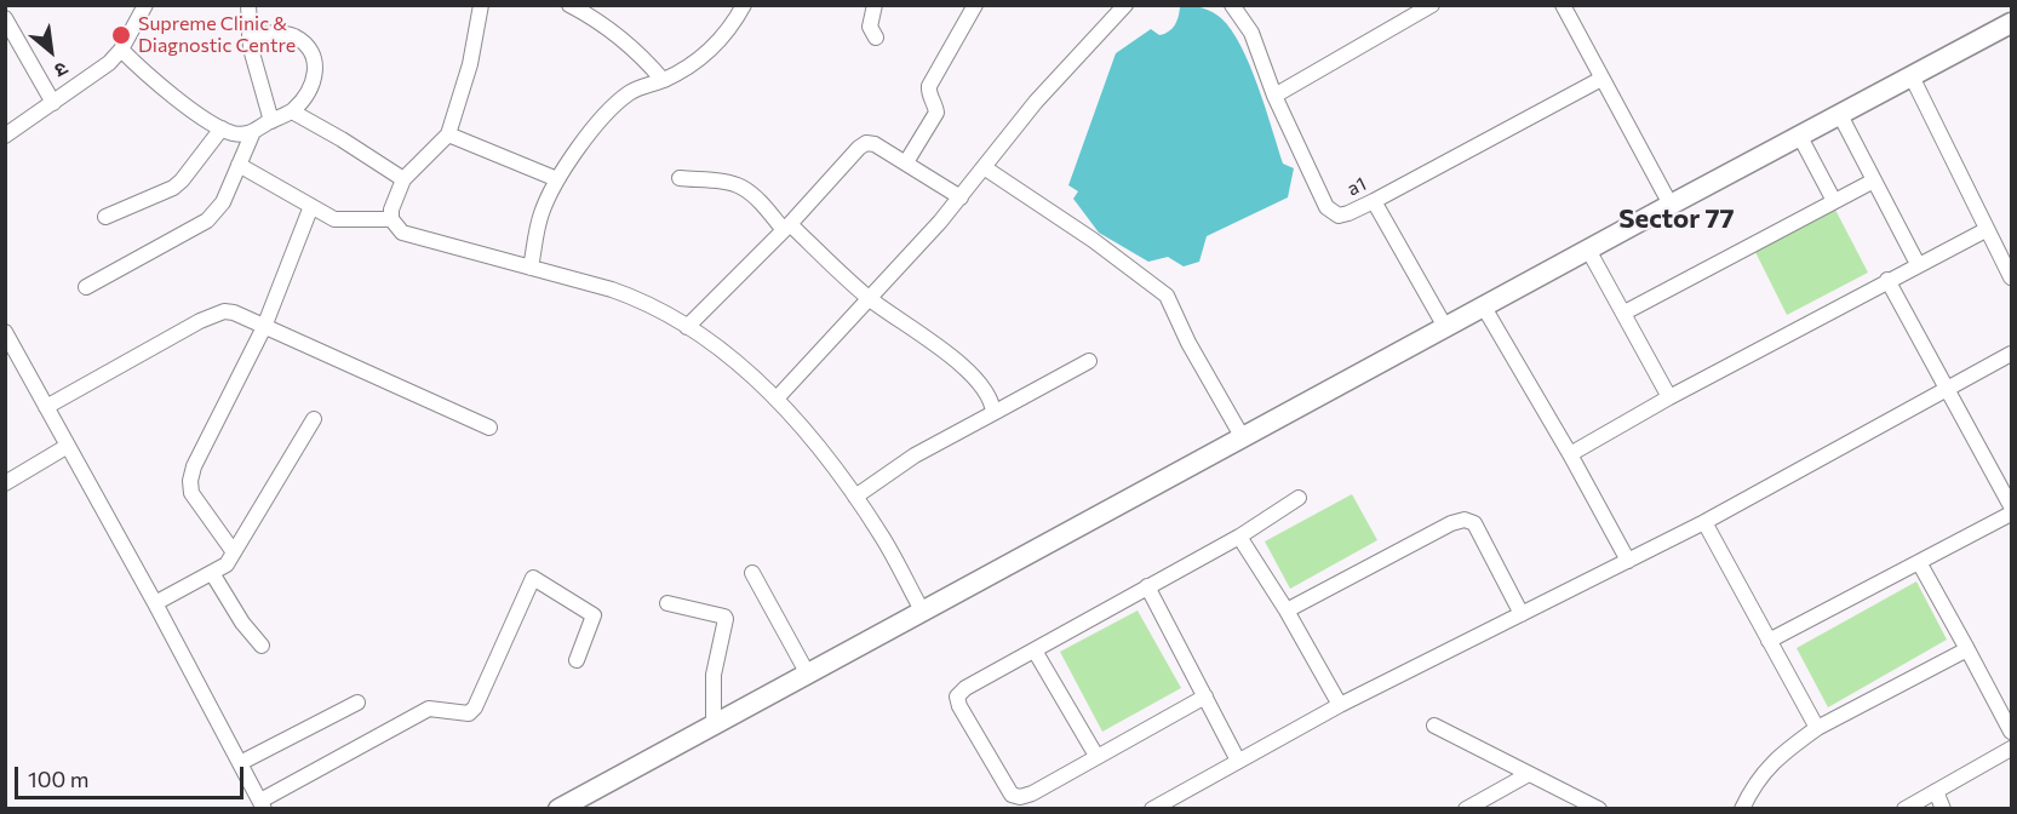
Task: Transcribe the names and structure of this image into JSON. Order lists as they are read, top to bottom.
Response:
{
  "streets": {
    "street": ["a1"]
  },
  "districts": ["Sector 77"],
  "places": ["Supreme Clinic & Diagnostic Centre"],
  "scale_bar": "100 m",
  "north": "bottom right"
}
